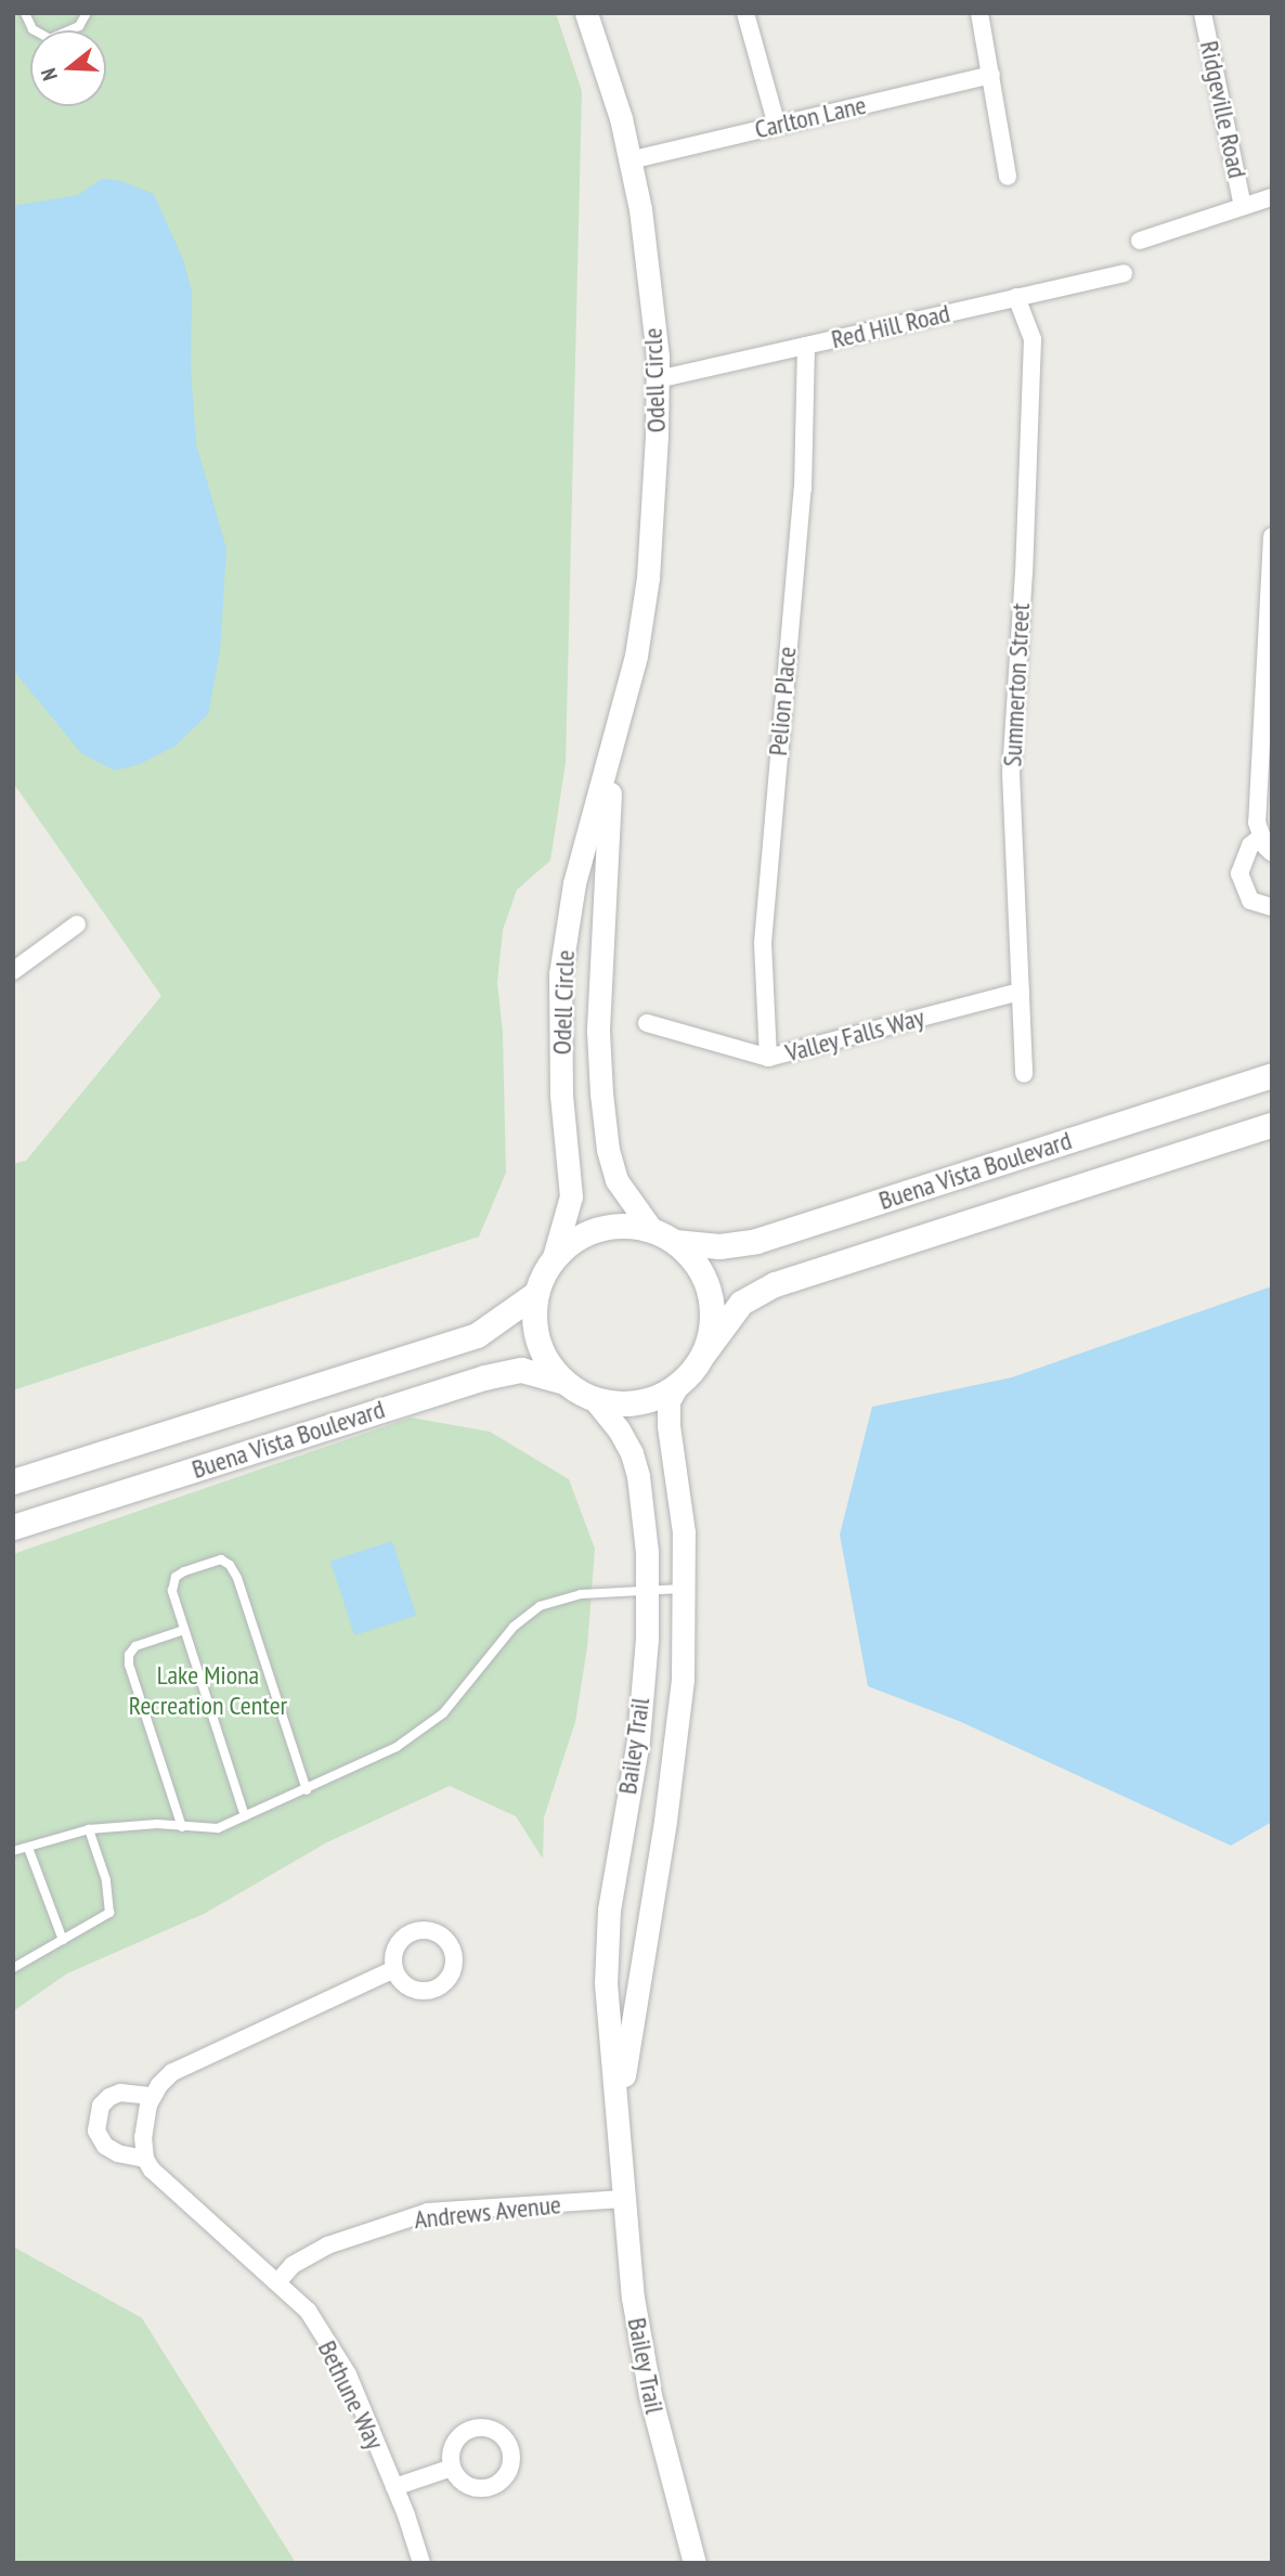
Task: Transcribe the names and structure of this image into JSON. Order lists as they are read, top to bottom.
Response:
{
  "streets": {
    "main road": ["Buena Vista Boulevard"],
    "street": [
      "Ridgeville Road",
      "Carlton Lane",
      "Red Hill Road",
      "Odell Circle",
      "Summerton Street",
      "Pelion Place",
      "Valley Falls Way",
      "Bailey Trail",
      "Andrews Avenue",
      "Bethune Way"
    ]
  },
  "crossings": [
    ["Carlton Lane", "Odell Circle"],
    ["Red Hill Road", "Odell Circle"],
    ["Red Hill Road", "Summerton Street"],
    ["Red Hill Road", "Pelion Place"],
    ["Odell Circle", "Buena Vista Boulevard"],
    ["Odell Circle", "Bailey Trail"],
    ["Summerton Street", "Valley Falls Way"],
    ["Pelion Place", "Valley Falls Way"],
    ["Buena Vista Boulevard", "Bailey Trail"],
    ["Bailey Trail", "Andrews Avenue"],
    ["Andrews Avenue", "Bethune Way"]
  ],
  "parks": ["Lake Miona Recreation Center"],
  "north": "left"
}
